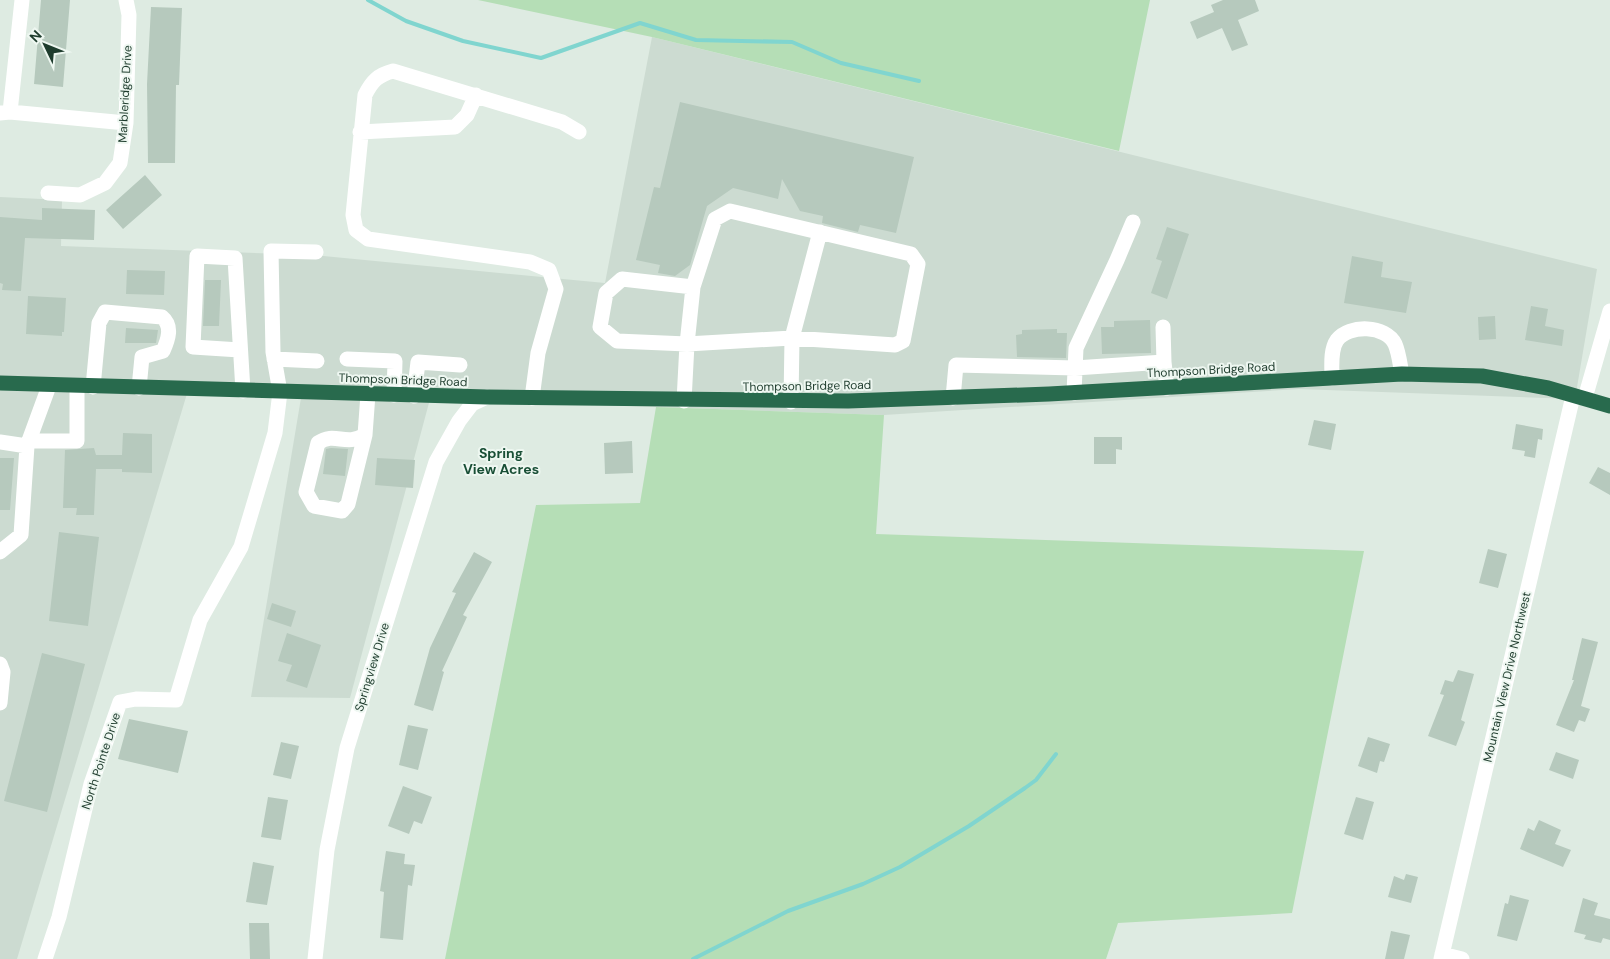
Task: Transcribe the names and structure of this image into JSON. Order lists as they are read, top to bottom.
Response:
{
  "streets": {
    "highway": ["Thompson Bridge Road"],
    "street": [
      "Marbleridge Drive",
      "Springview Drive",
      "Mountain View Drive Northwest",
      "North Pointe Drive"
    ]
  },
  "crossings": [
    ["Thompson Bridge Road", "Springview Drive"],
    ["Thompson Bridge Road", "Mountain View Drive Northwest"],
    ["Thompson Bridge Road", "North Pointe Drive"]
  ],
  "districts": ["Spring View Acres"],
  "north": "top left"
}
